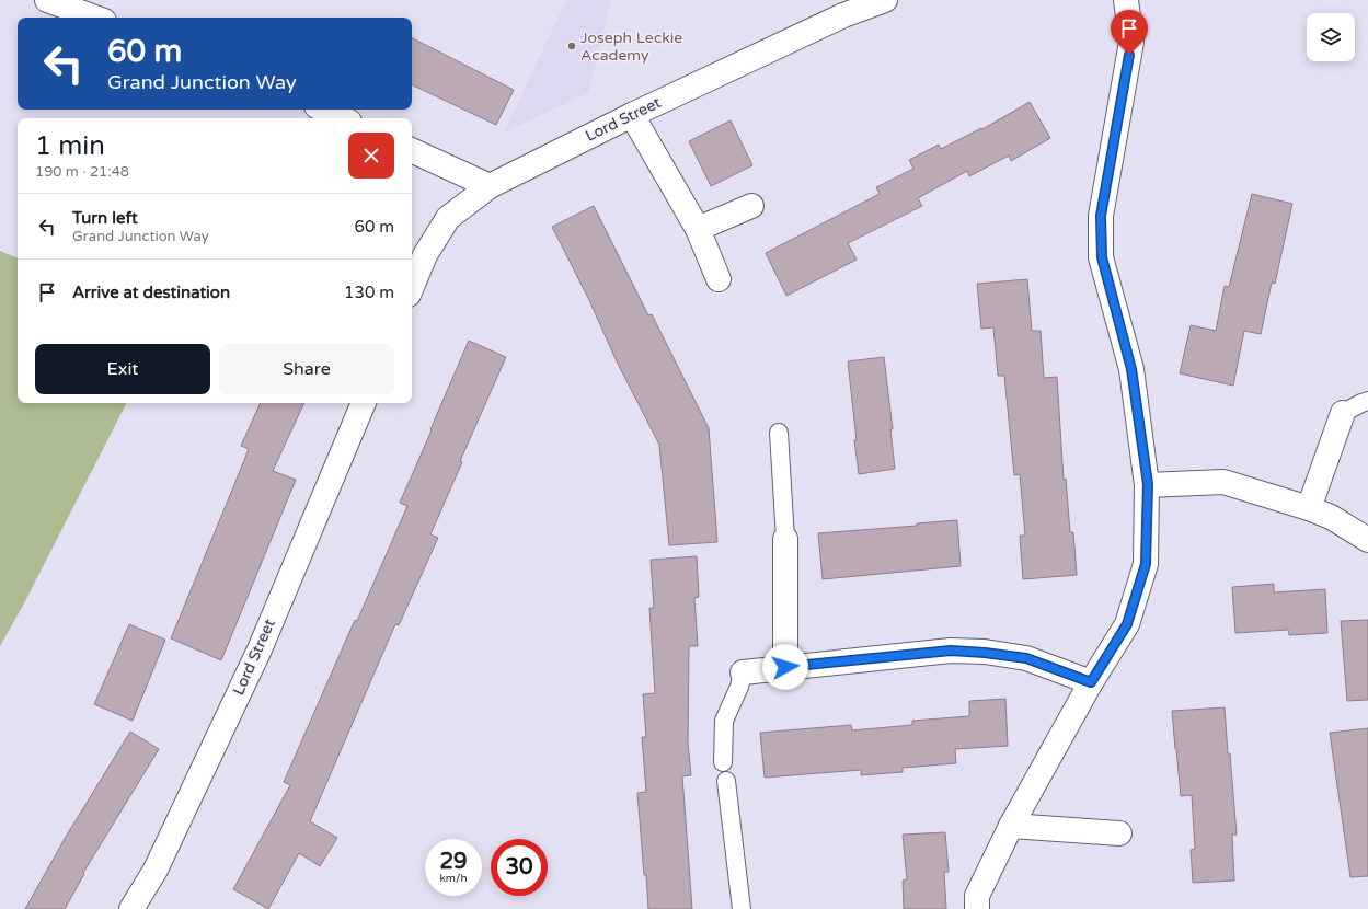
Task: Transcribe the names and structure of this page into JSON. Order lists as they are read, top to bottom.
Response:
{
  "streets": {
    "street": ["Lord Street"]
  },
  "places": ["Joseph Leckie Academy"],
  "page": {
    "turn": ["60 m", "Grand Junction Way"],
    "heading": ["1 min", "190 m · 21:48"],
    "list": [
      {
        "name": "Turn left",
        "note": "Grand Junction Way",
        "value": "60 m"
      },
      {
        "name": "Arrive at destination",
        "value": "130 m"
      }
    ],
    "buttons": ["Exit", "Share"],
    "speed": "29 km/h",
    "limit": "30"
  }
}
